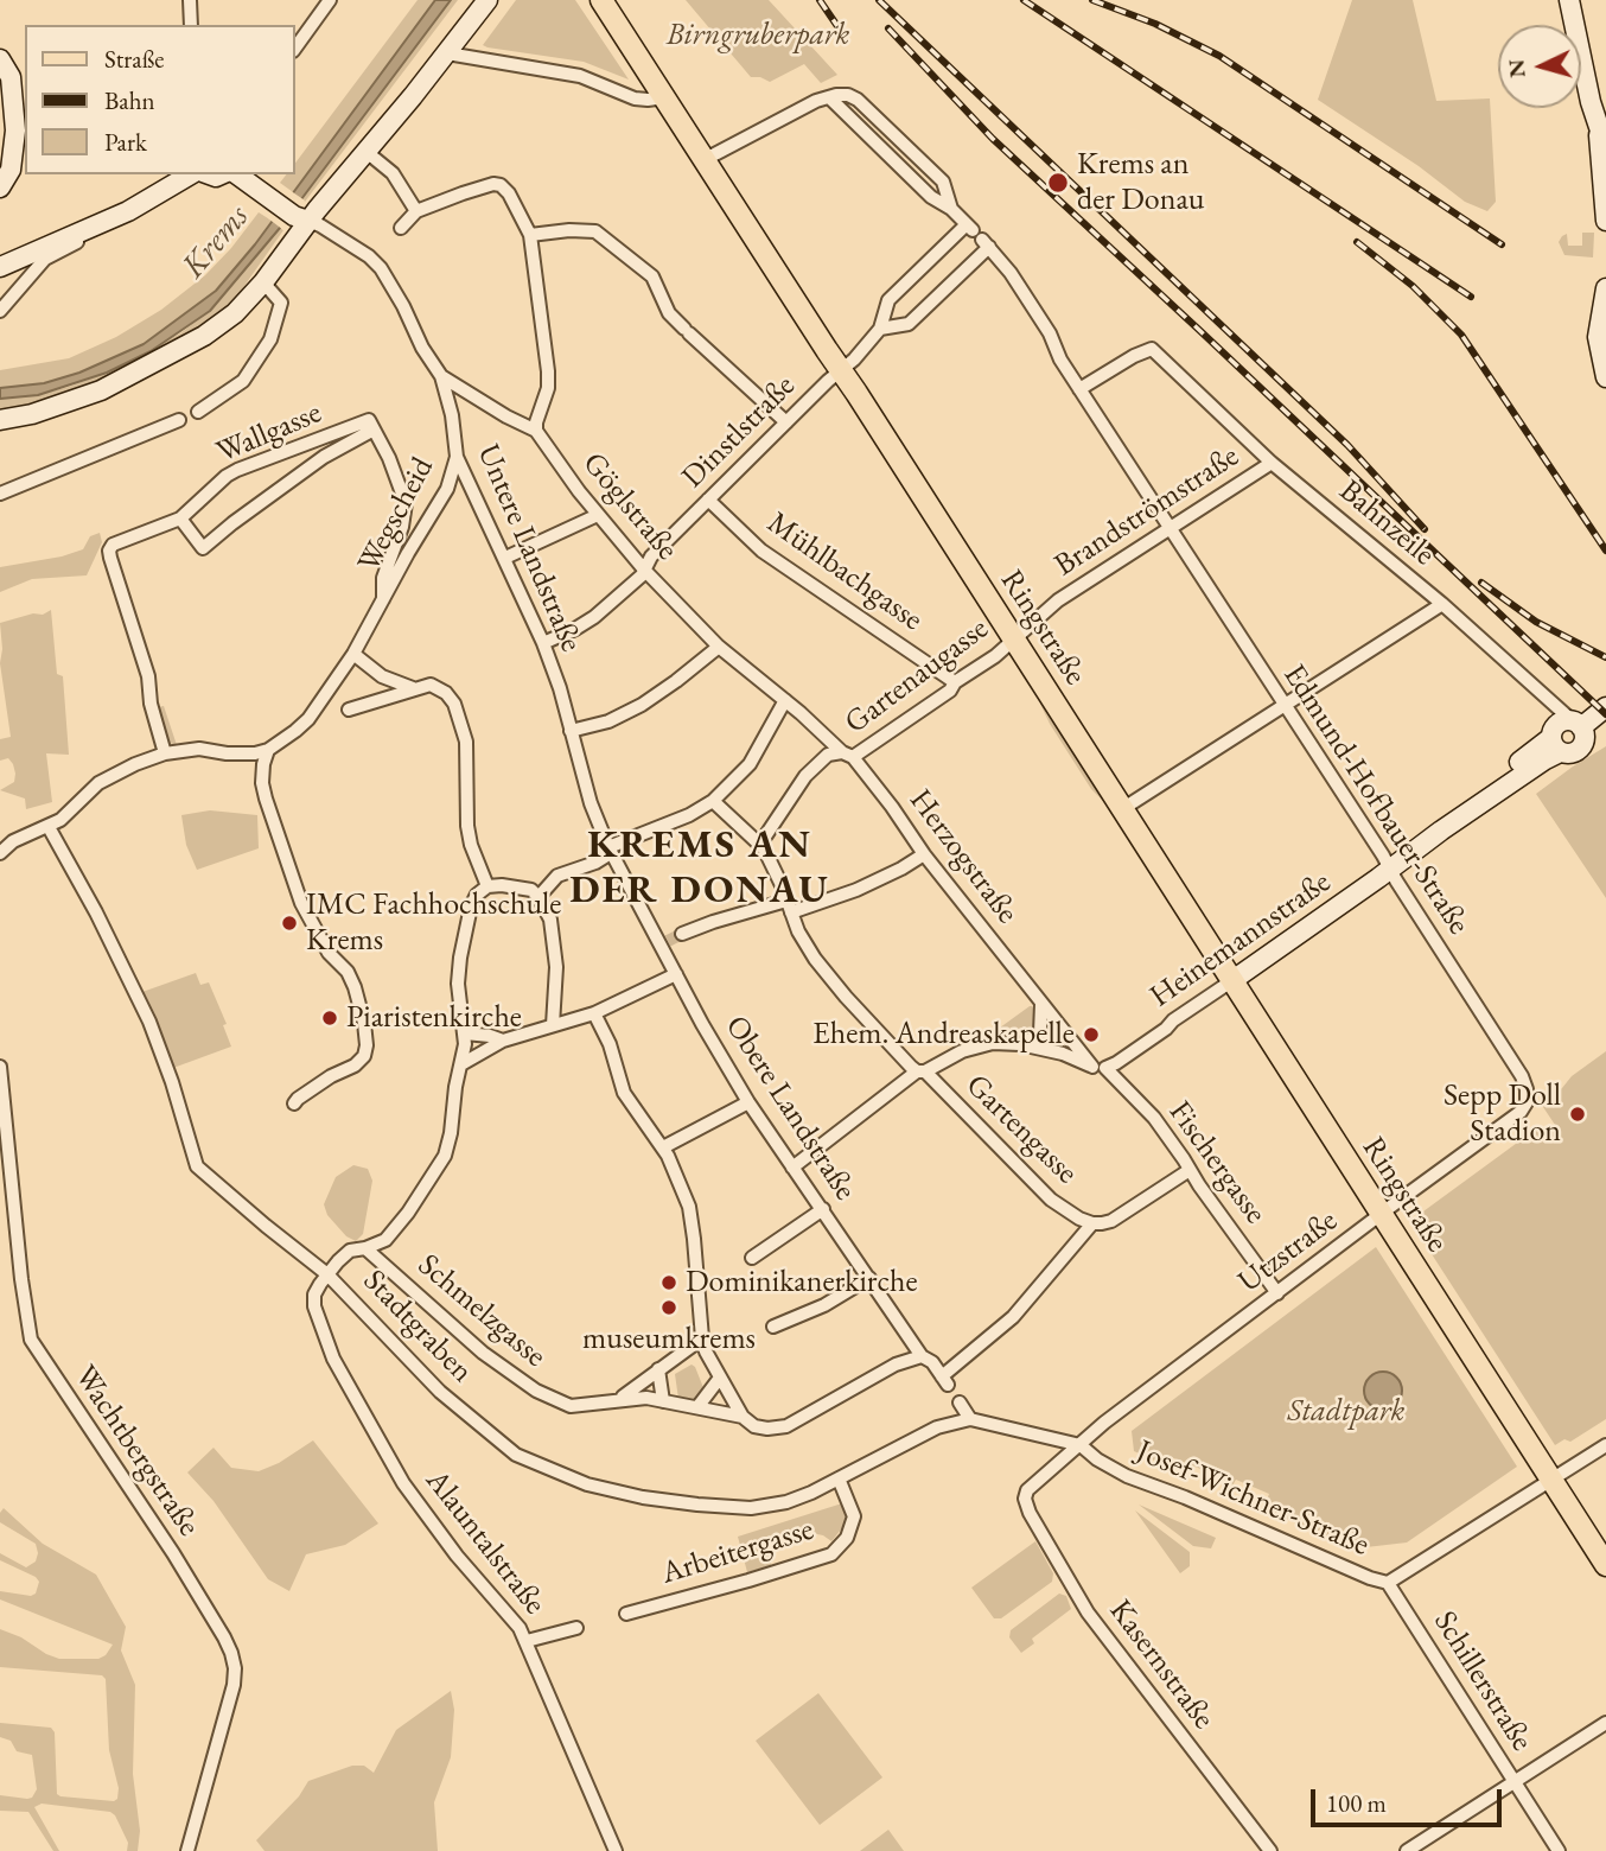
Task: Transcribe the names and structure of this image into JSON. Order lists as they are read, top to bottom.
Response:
{
  "streets": {
    "main road": ["Ringstraße"],
    "street": [
      "Dinstlstraße",
      "Wallgasse",
      "Göglstraße",
      "Brandströmstraße",
      "Wegscheid",
      "Bahnzeile",
      "Untere Landstraße",
      "Mühlbachgasse",
      "Gartenaugasse",
      "Edmund-Hofbauer-Straße",
      "Herzogstraße",
      "Heinemannstraße",
      "Obere Landstraße",
      "Gartengasse",
      "Fischergasse",
      "Utzstraße",
      "Schmelzgasse",
      "Stadtgraben",
      "Wachtbergstraße",
      "Josef-Wichner-Straße",
      "Alauntalstraße",
      "Arbeitergasse",
      "Kasernstraße",
      "Schillerstraße"
    ]
  },
  "crossings": [
    ["Dinstlstraße", "Göglstraße"],
    ["Dinstlstraße", "Untere Landstraße"],
    ["Dinstlstraße", "Mühlbachgasse"],
    ["Dinstlstraße", "Ringstraße"],
    ["Göglstraße", "Untere Landstraße"],
    ["Göglstraße", "Herzogstraße"],
    ["Brandströmstraße", "Bahnzeile"],
    ["Brandströmstraße", "Ringstraße"],
    ["Brandströmstraße", "Gartenaugasse"],
    ["Brandströmstraße", "Edmund-Hofbauer-Straße"],
    ["Wegscheid", "Untere Landstraße"],
    ["Bahnzeile", "Edmund-Hofbauer-Straße"],
    ["Bahnzeile", "Heinemannstraße"],
    ["Untere Landstraße", "Obere Landstraße"],
    ["Mühlbachgasse", "Gartenaugasse"],
    ["Ringstraße", "Gartenaugasse"],
    ["Ringstraße", "Edmund-Hofbauer-Straße"],
    ["Ringstraße", "Heinemannstraße"],
    ["Ringstraße", "Utzstraße"],
    ["Gartenaugasse", "Herzogstraße"],
    ["Gartenaugasse", "Gartengasse"],
    ["Edmund-Hofbauer-Straße", "Heinemannstraße"],
    ["Edmund-Hofbauer-Straße", "Utzstraße"],
    ["Herzogstraße", "Fischergasse"],
    ["Heinemannstraße", "Fischergasse"],
    ["Obere Landstraße", "Gartengasse"],
    ["Obere Landstraße", "Schmelzgasse"],
    ["Fischergasse", "Utzstraße"],
    ["Utzstraße", "Josef-Wichner-Straße"],
    ["Utzstraße", "Kasernstraße"],
    ["Stadtgraben", "Alauntalstraße"],
    ["Stadtgraben", "Arbeitergasse"],
    ["Josef-Wichner-Straße", "Schillerstraße"]
  ],
  "districts": ["KREMS AN DER DONAU"],
  "water": ["Krems"],
  "parks": ["Birngruberpark", "Stadtpark"],
  "places": [
    "Krems an der Donau",
    "IMC Fachhochschule Krems",
    "Piaristenkirche",
    "Ehem. Andreaskapelle",
    "Sepp Doll Stadion",
    "Dominikanerkirche",
    "museumkrems"
  ],
  "legend": ["Straße", "Bahn", "Park"],
  "scale_bar": "100 m",
  "north": "left"
}
